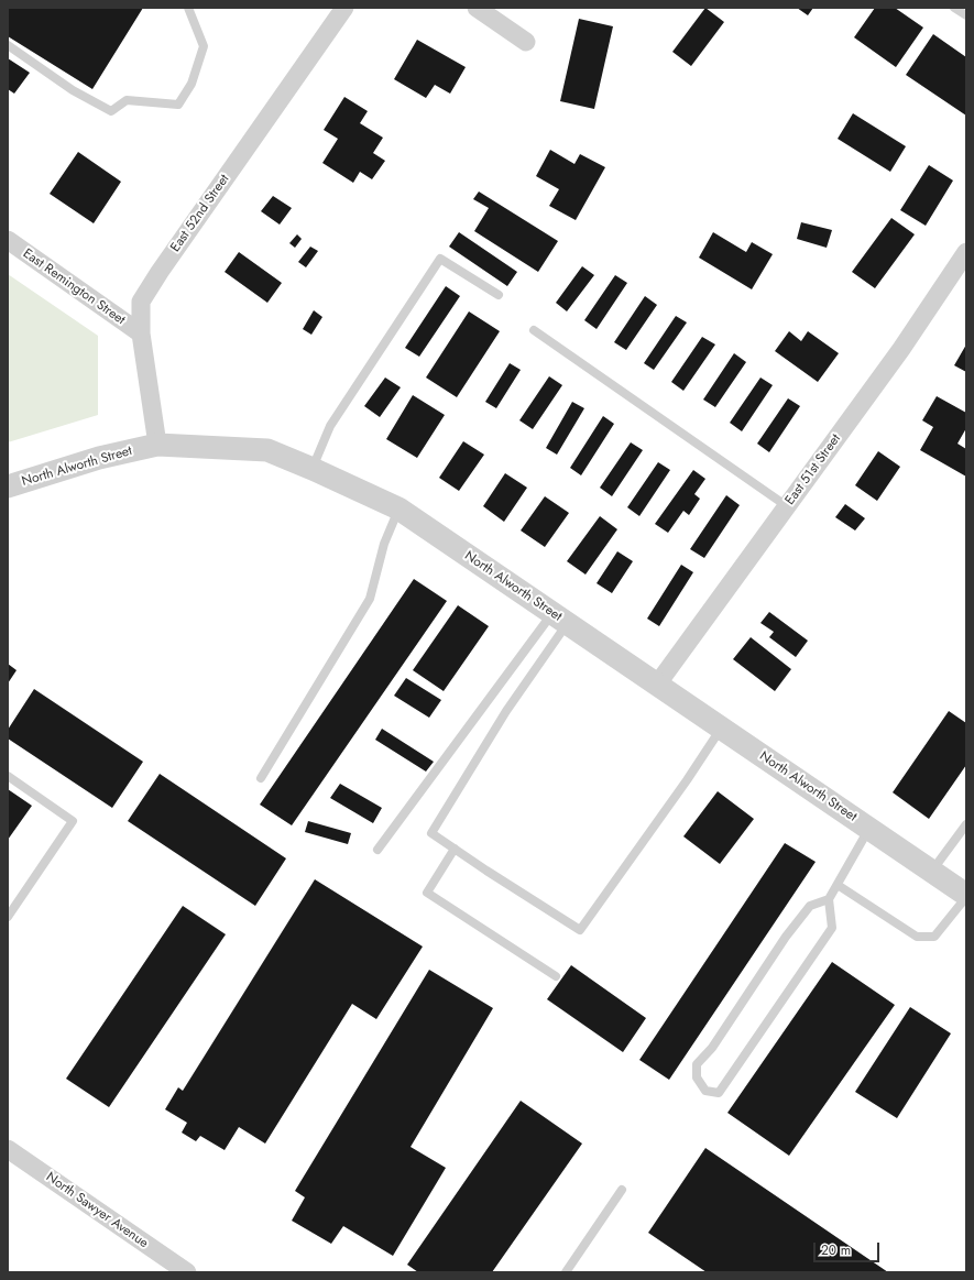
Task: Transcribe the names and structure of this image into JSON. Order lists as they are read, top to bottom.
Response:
{
  "streets": {
    "street": [
      "East 52nd Street",
      "East Remington Street",
      "North Alworth Street",
      "East 51st Street",
      "North Sawyer Avenue"
    ]
  },
  "crossings": [
    ["East 52nd Street", "East Remington Street"],
    ["East 52nd Street", "North Alworth Street"],
    ["North Alworth Street", "East 51st Street"]
  ],
  "scale_bar": "20 m"
}
